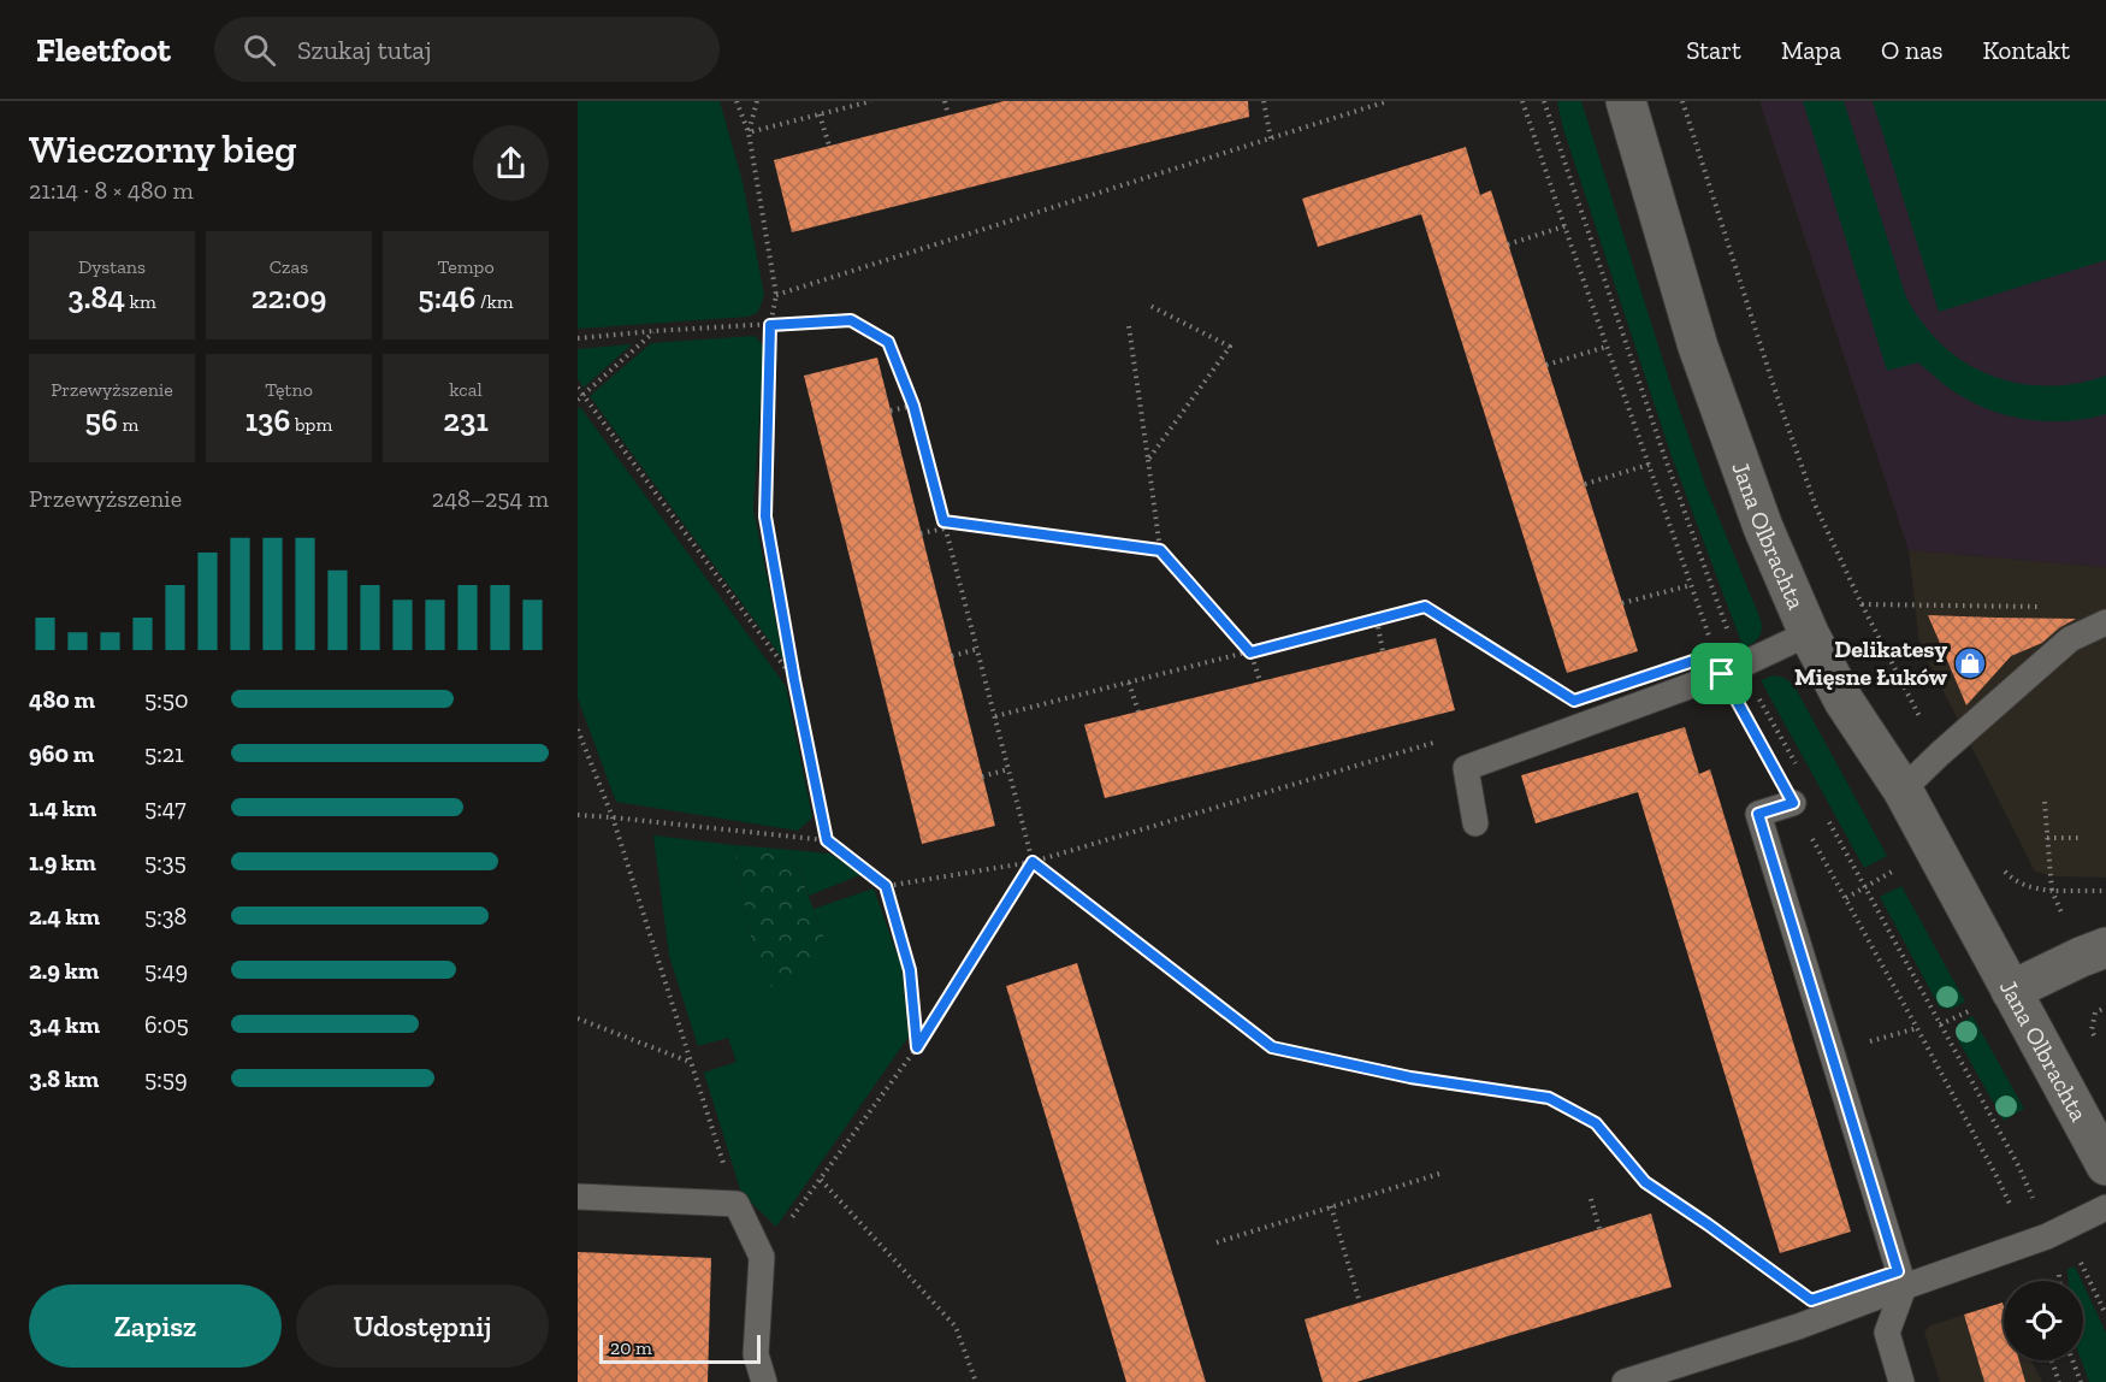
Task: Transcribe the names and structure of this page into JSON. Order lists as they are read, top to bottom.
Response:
{
  "streets": {
    "street": ["Jana Olbrachta"]
  },
  "places": {
    "shop": ["Delikatesy Mięsne Łuków"]
  },
  "scale_bar": "20 m",
  "page": {
    "header": "Fleetfoot",
    "search": "Szukaj tutaj",
    "nav": [
      "Start",
      "Mapa",
      "O nas",
      "Kontakt"
    ],
    "heading": ["Wieczorny bieg", "21:14 · 8 × 480 m"],
    "stats": [
      ["Dystans", "3.84 km"],
      ["Czas", "22:09"],
      ["Tempo", "5:46 /km"],
      ["Przewyższenie", "56 m"],
      ["Tętno", "136 bpm"],
      ["kcal", "231"]
    ],
    "chart": ["Przewyższenie", "248–254 m"],
    "list": [
      {
        "name": "480 m",
        "note": "5:50"
      },
      {
        "name": "960 m",
        "note": "5:21"
      },
      {
        "name": "1.4 km",
        "note": "5:47"
      },
      {
        "name": "1.9 km",
        "note": "5:35"
      },
      {
        "name": "2.4 km",
        "note": "5:38"
      },
      {
        "name": "2.9 km",
        "note": "5:49"
      },
      {
        "name": "3.4 km",
        "note": "6:05"
      },
      {
        "name": "3.8 km",
        "note": "5:59"
      }
    ],
    "buttons": ["Zapisz", "Udostępnij"],
    "scale": "20 m"
  }
}
